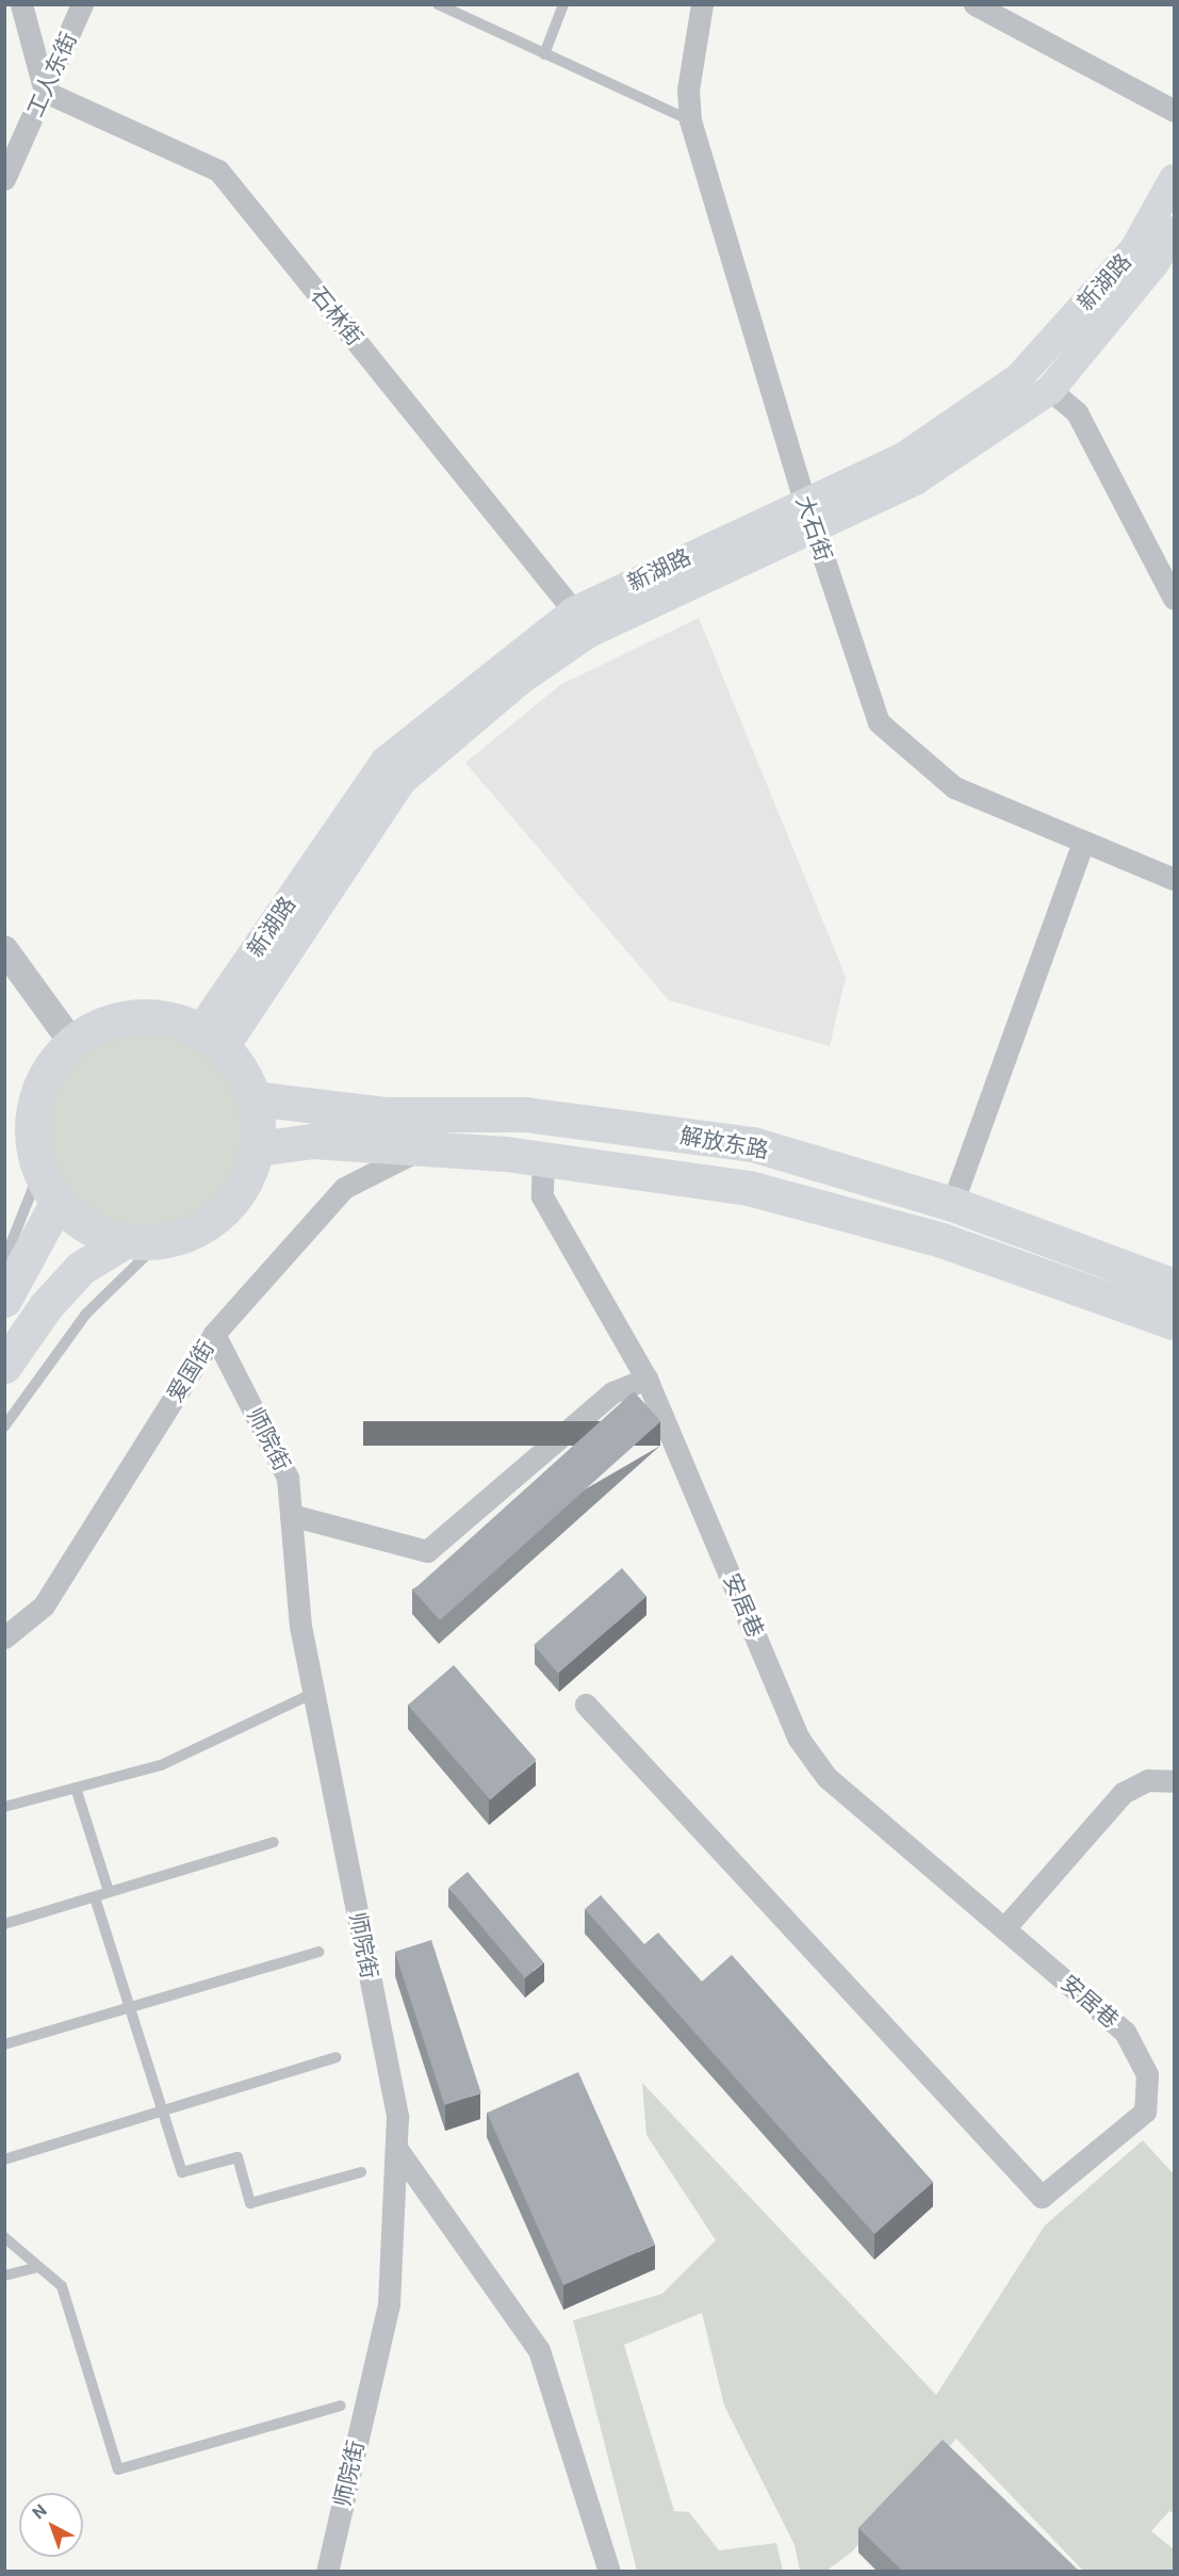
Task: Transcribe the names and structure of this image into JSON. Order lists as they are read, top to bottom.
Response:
{
  "streets": {
    "main road": ["新湖路", "解放东路"],
    "street": [
      "工人东街",
      "石林街",
      "大石街",
      "爱国街",
      "师院街",
      "安居巷"
    ]
  },
  "crossings": [
    ["工人东街", "石林街"],
    ["新湖路", "石林街"],
    ["新湖路", "大石街"],
    ["新湖路", "解放东路"],
    ["解放东路", "爱国街"],
    ["解放东路", "安居巷"],
    ["爱国街", "师院街"]
  ],
  "north": "top left"
}
